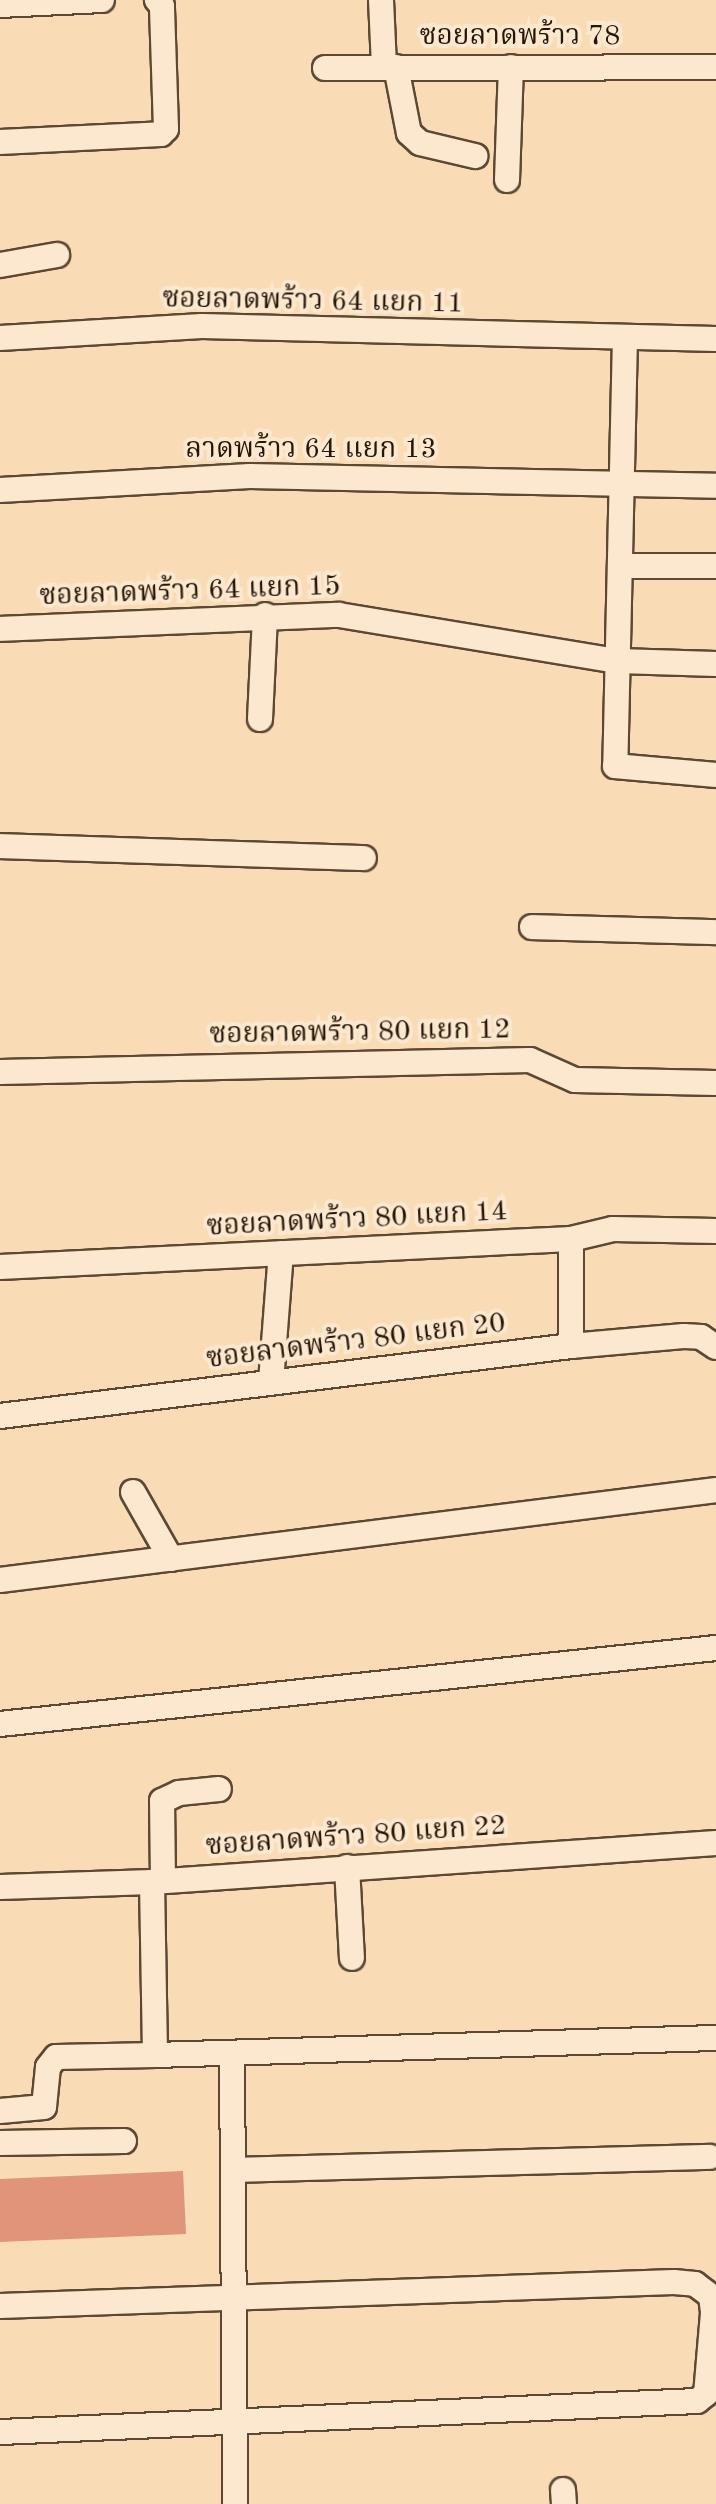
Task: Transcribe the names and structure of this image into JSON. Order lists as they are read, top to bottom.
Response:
{
  "streets": {
    "street": [
      "ซอยลาดพร้าว 78",
      "ซอยลาดพร้าว 64 แยก 11",
      "ลาดพร้าว 64 แยก 13",
      "ซอยลาดพร้าว 64 แยก 15",
      "ซอยลาดพร้าว 80 แยก 12",
      "ซอยลาดพร้าว 80 แยก 14",
      "ซอยลาดพร้าว 80 แยก 20",
      "ซอยลาดพร้าว 80 แยก 22"
    ]
  }
}
